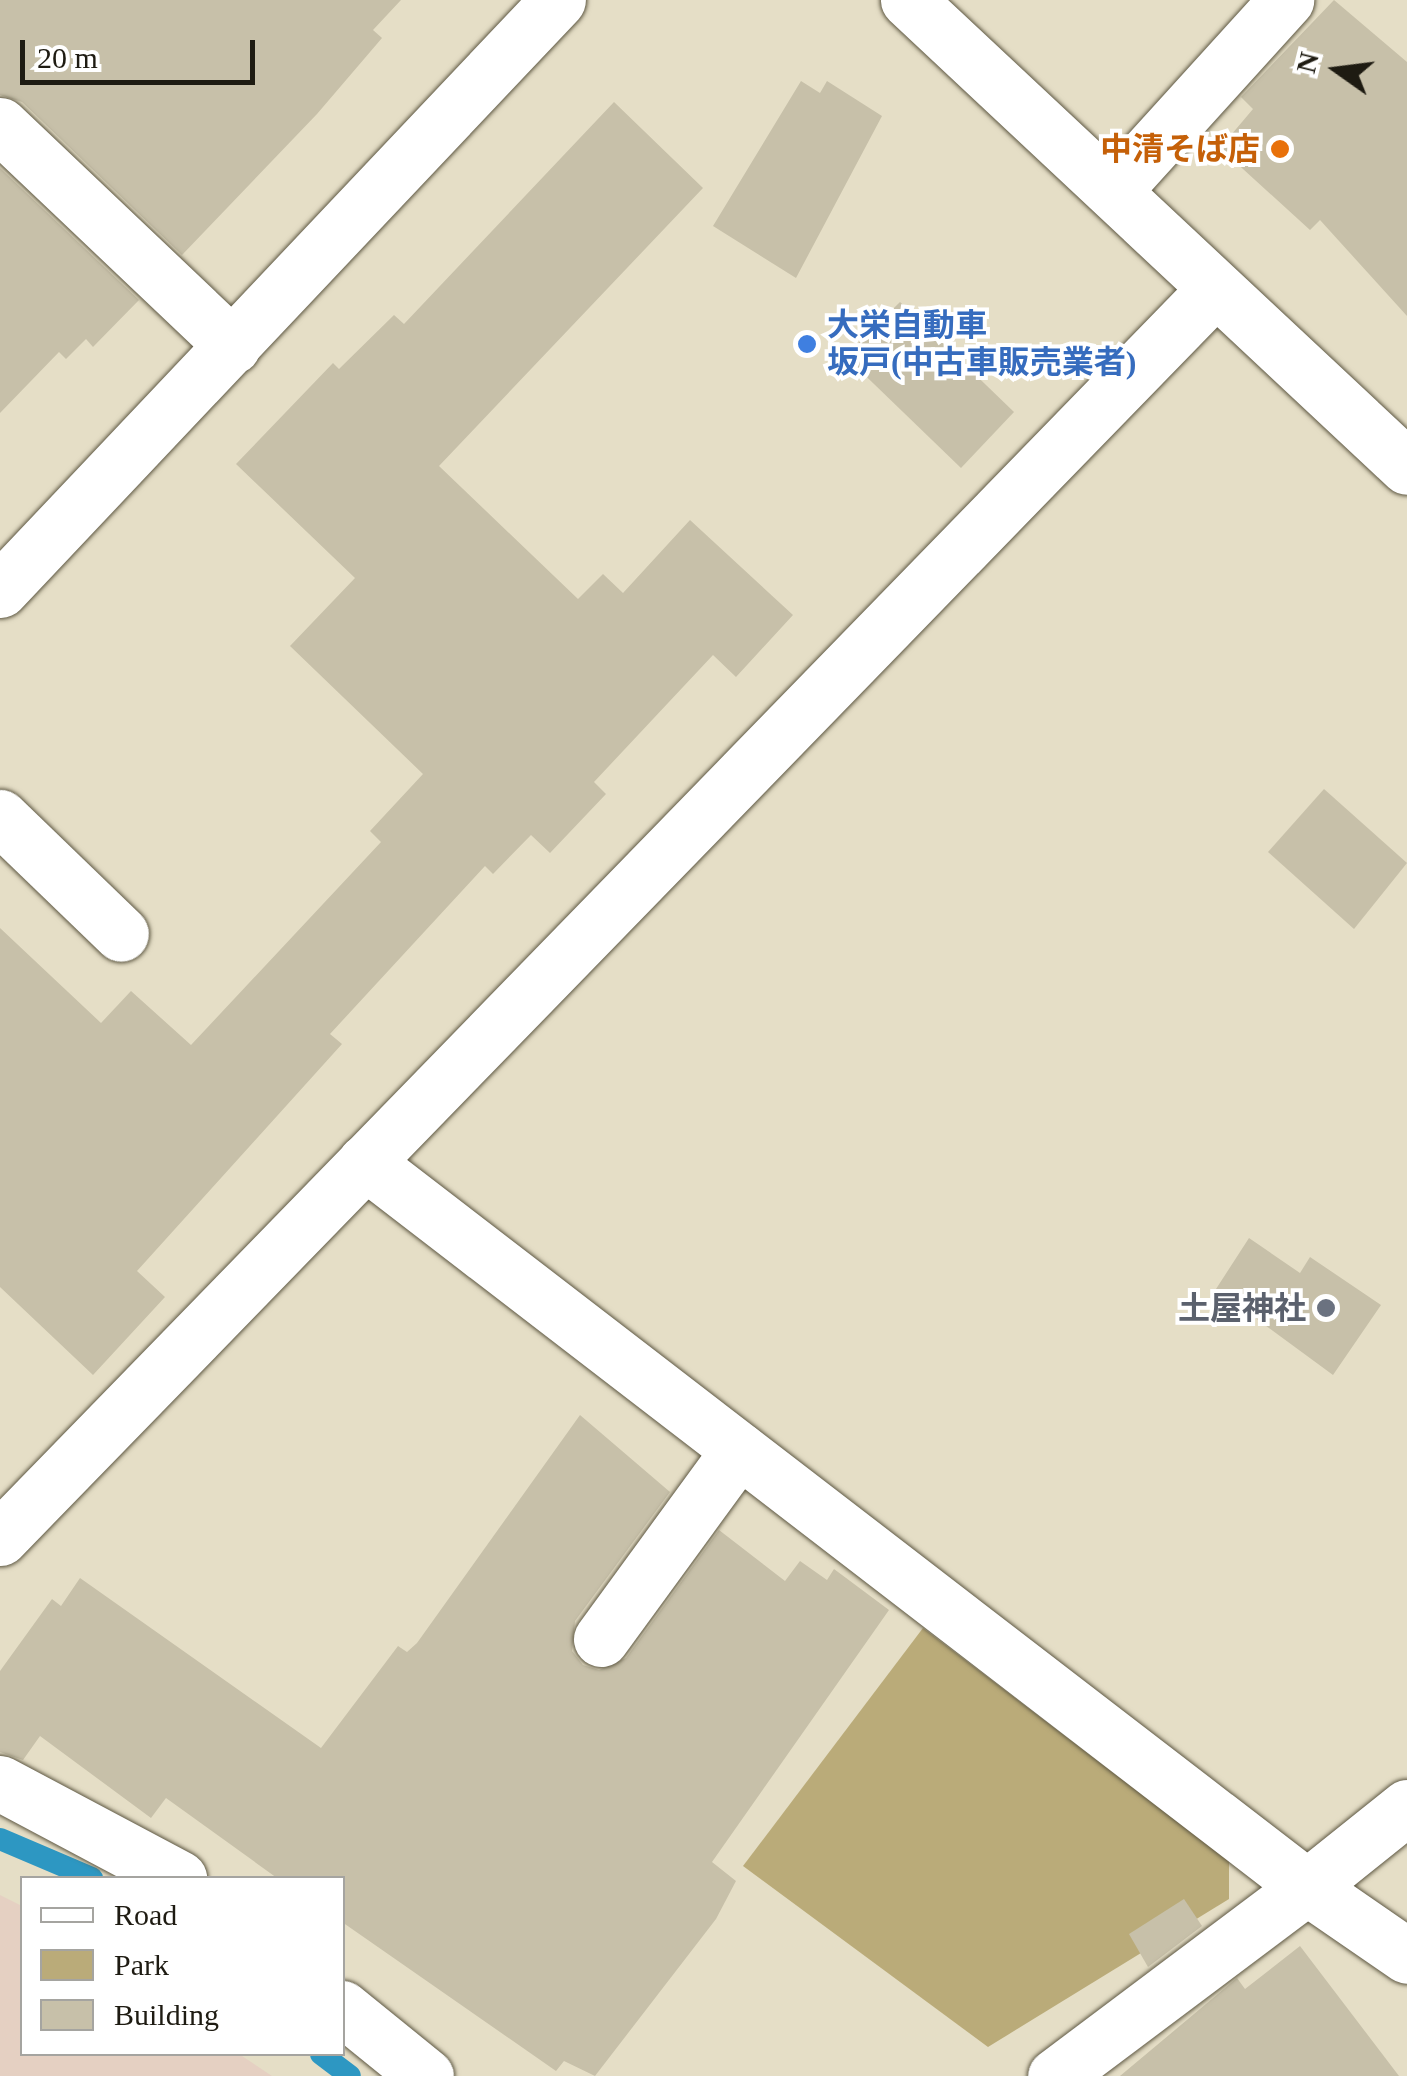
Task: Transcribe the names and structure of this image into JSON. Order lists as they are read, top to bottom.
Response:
{
  "places": ["中清そば店", "大栄自動車 坂戸(中古車販売業者)", "土屋神社"],
  "legend": ["Road", "Park", "Building"],
  "scale_bar": "20 m",
  "north": "left"
}
